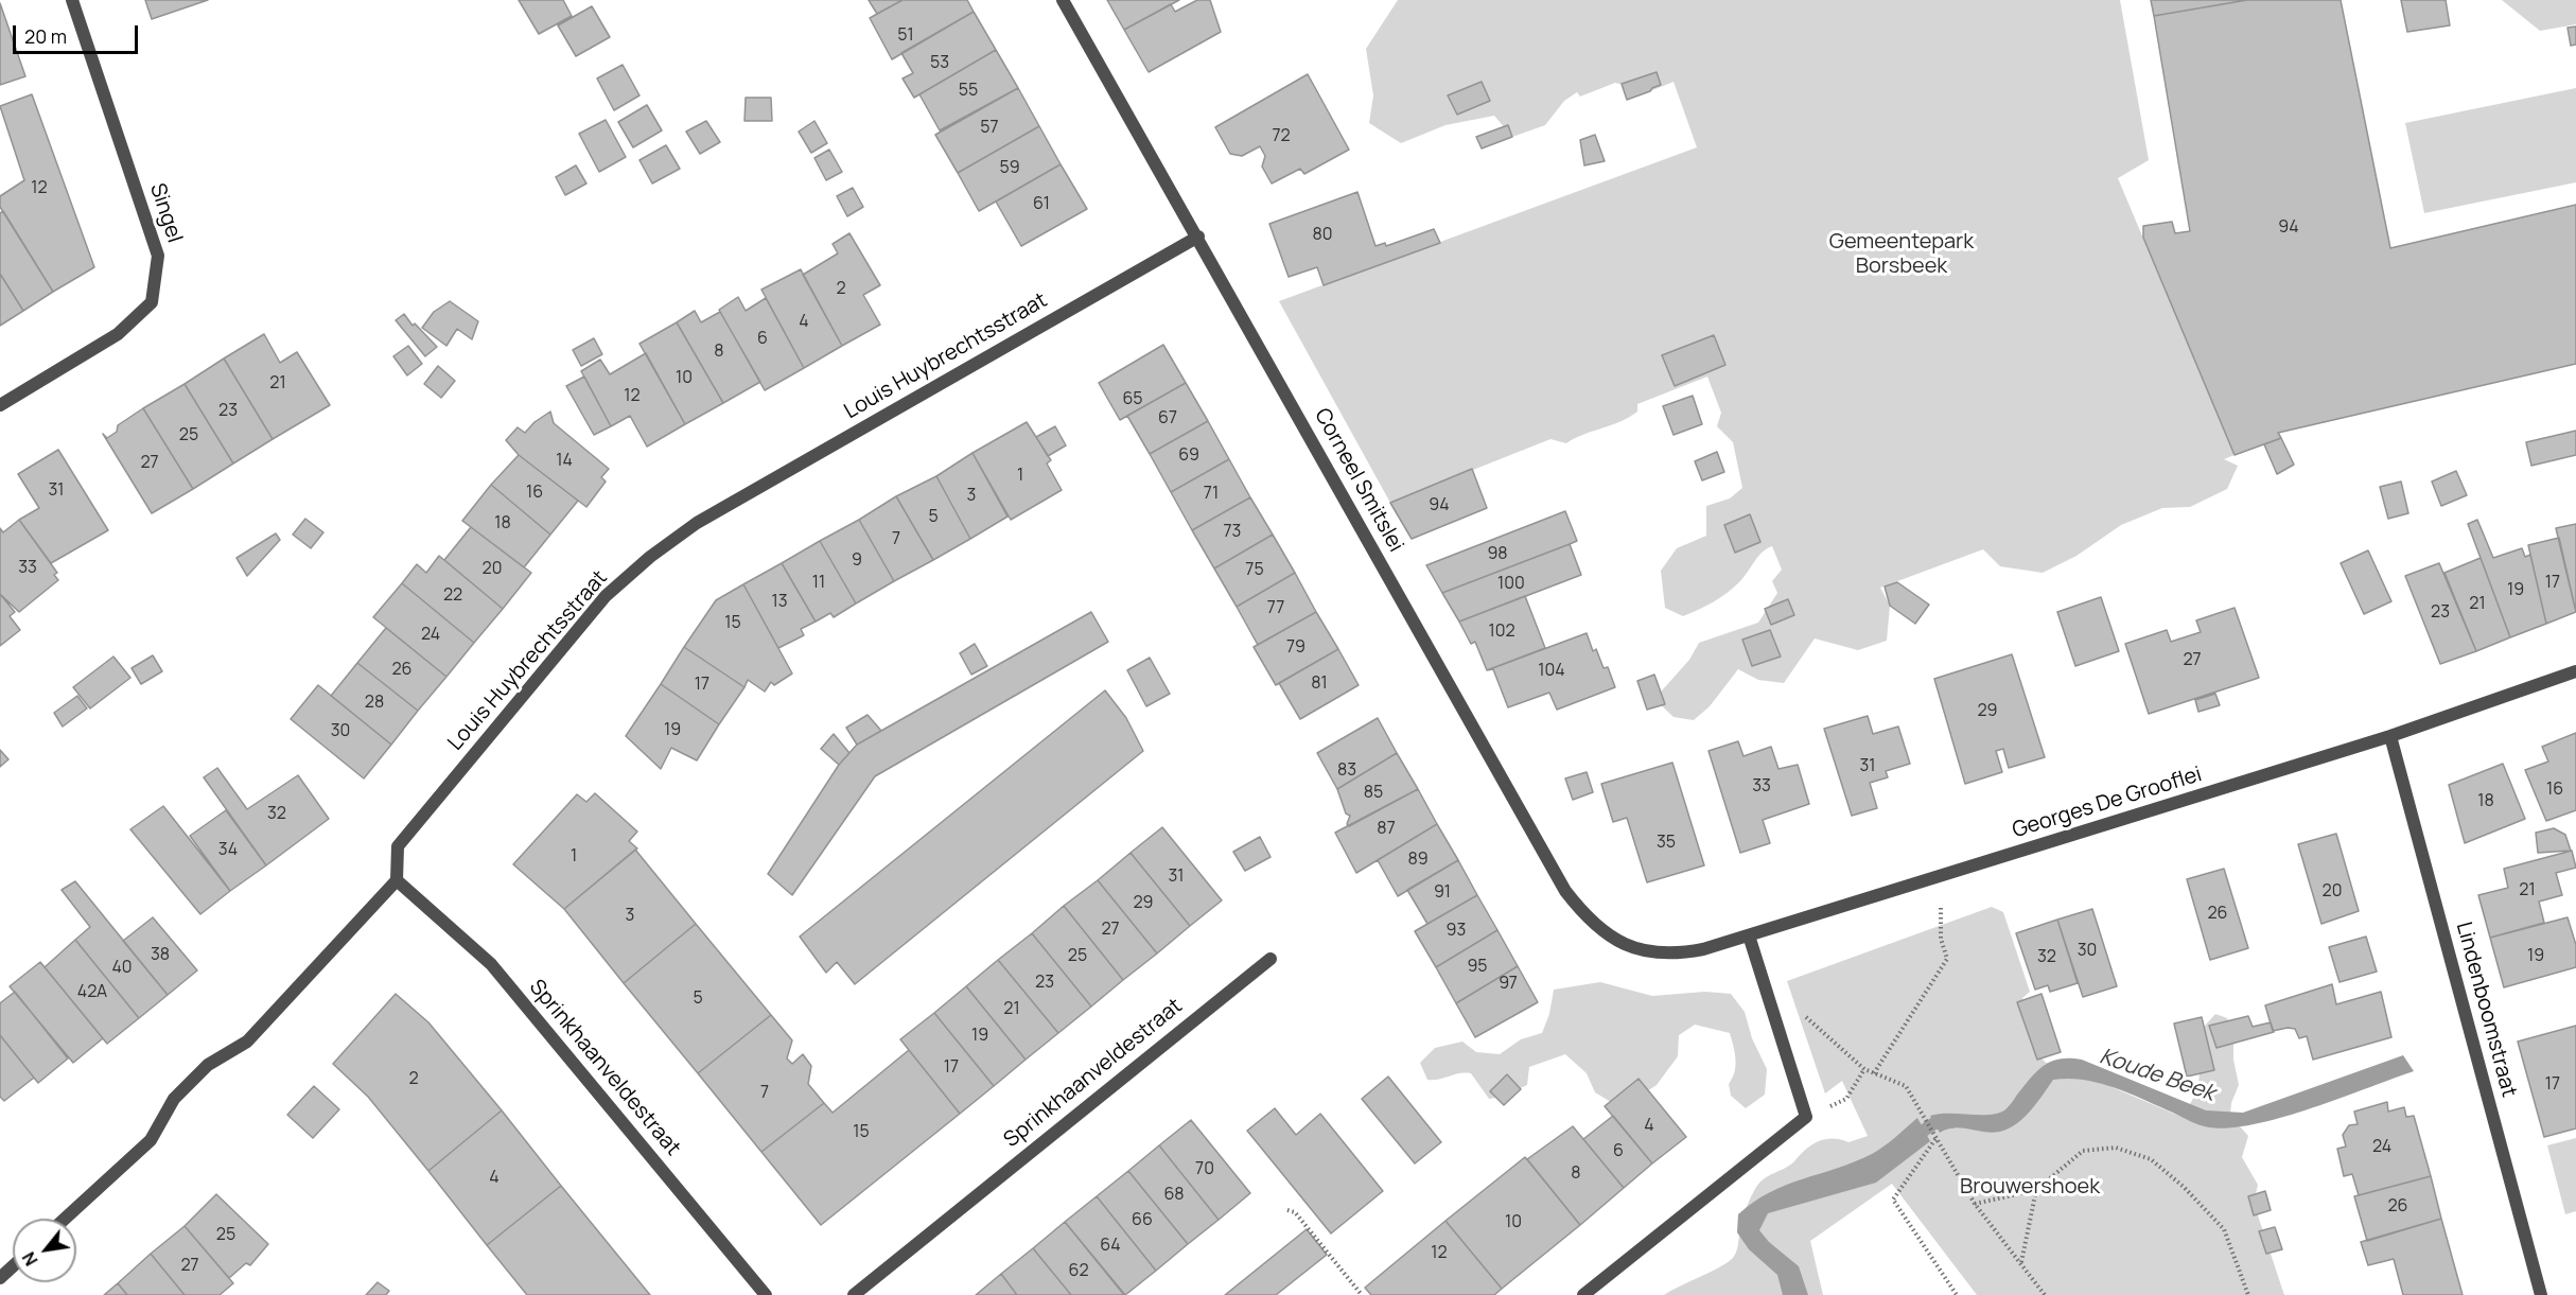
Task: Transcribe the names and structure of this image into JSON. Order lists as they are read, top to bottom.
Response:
{
  "streets": {
    "street": [
      "Singel",
      "Louis Huybrechtsstraat",
      "Corneel Smitslei",
      "Georges De Grooflei",
      "Lindenboomstraat",
      "Sprinkhaanveldestraat"
    ]
  },
  "crossings": [
    ["Louis Huybrechtsstraat", "Corneel Smitslei"],
    ["Louis Huybrechtsstraat", "Sprinkhaanveldestraat"],
    ["Corneel Smitslei", "Georges De Grooflei"],
    ["Georges De Grooflei", "Lindenboomstraat"]
  ],
  "water": ["Koude Beek"],
  "parks": ["Gemeentepark Borsbeek", "Brouwershoek"],
  "house_numbers": [
    "51",
    "53",
    "55",
    "57",
    "72",
    "59",
    "12",
    "61",
    "94",
    "80",
    "2",
    "4",
    "6",
    "8",
    "10",
    "21",
    "12",
    "65",
    "23",
    "67",
    "25",
    "69",
    "14",
    "27",
    "1",
    "31",
    "16",
    "71",
    "3",
    "94",
    "5",
    "18",
    "73",
    "7",
    "98",
    "9",
    "33",
    "20",
    "75",
    "11",
    "17",
    "100",
    "19",
    "22",
    "13",
    "21",
    "77",
    "23",
    "15",
    "102",
    "24",
    "79",
    "27",
    "26",
    "104",
    "81",
    "17",
    "28",
    "29",
    "19",
    "30",
    "31",
    "83",
    "33",
    "16",
    "85",
    "18",
    "32",
    "87",
    "35",
    "34",
    "1",
    "89",
    "31",
    "21",
    "20",
    "91",
    "29",
    "26",
    "3",
    "27",
    "93",
    "30",
    "38",
    "25",
    "19",
    "32",
    "95",
    "40",
    "23",
    "97",
    "42A",
    "5",
    "21",
    "19",
    "17",
    "2",
    "17",
    "7",
    "4",
    "15",
    "24",
    "6",
    "70",
    "8",
    "4",
    "68",
    "26",
    "66",
    "10",
    "25",
    "64",
    "12",
    "27",
    "62"
  ],
  "scale_bar": "20 m",
  "north": "bottom left"
}
